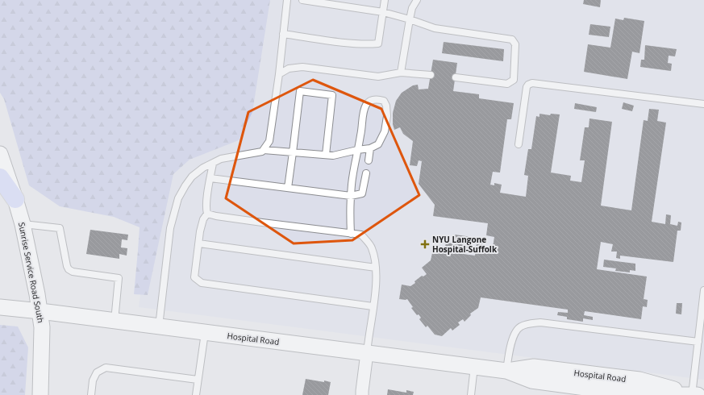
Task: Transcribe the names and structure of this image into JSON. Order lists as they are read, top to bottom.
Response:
{
  "streets": {
    "street": ["Sunrise Service Road South", "Hospital Road"]
  },
  "crossings": [
    ["Sunrise Service Road South", "Hospital Road"]
  ],
  "places": {
    "health": ["NYU Langone Hospital-Suffolk"]
  }
}
